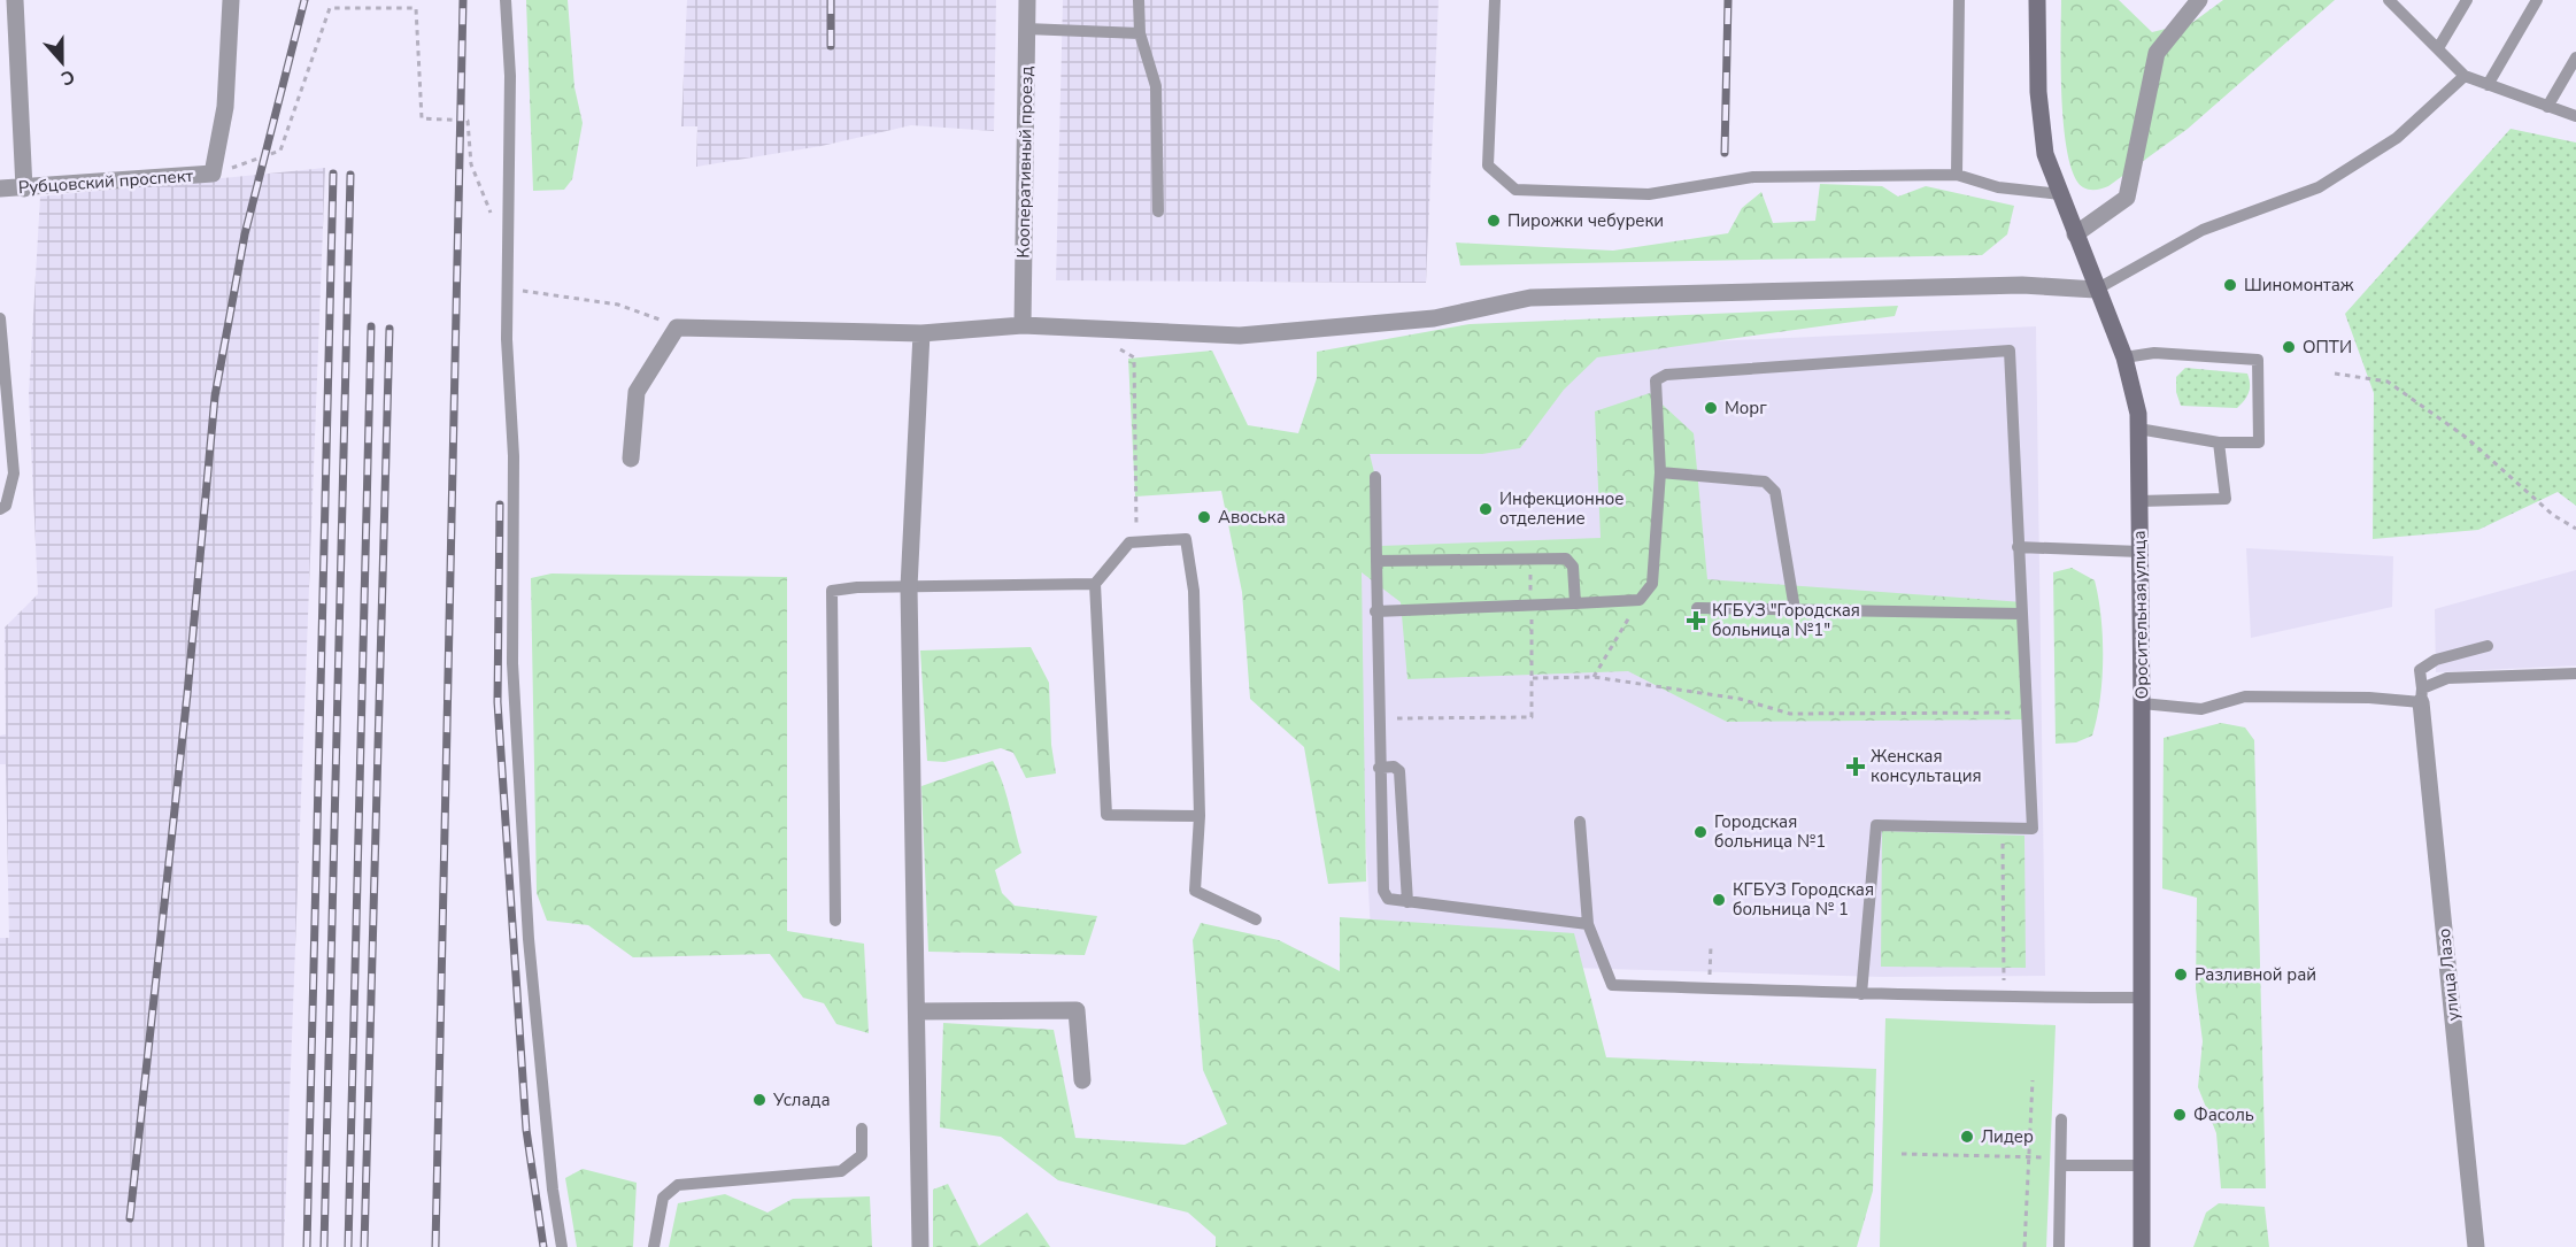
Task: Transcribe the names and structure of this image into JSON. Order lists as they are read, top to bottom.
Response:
{
  "streets": {
    "main road": ["Оросительная улица"],
    "street": ["Кооперативный проезд", "Рубцовский проспект", "улица Лазо"]
  },
  "places": {
    "other": [
      "Пирожки чебуреки",
      "Шиномонтаж",
      "ОПТИ",
      "Морг",
      "Инфекционное отделение",
      "Авоська",
      "Городская больница №1",
      "КГБУЗ Городская больница № 1",
      "Разливной рай",
      "Услада",
      "Фасоль",
      "Лидер"
    ],
    "health": ["КГБУЗ \"Городская больница №1\"", "Женская консультация"]
  },
  "north": "bottom"
}
